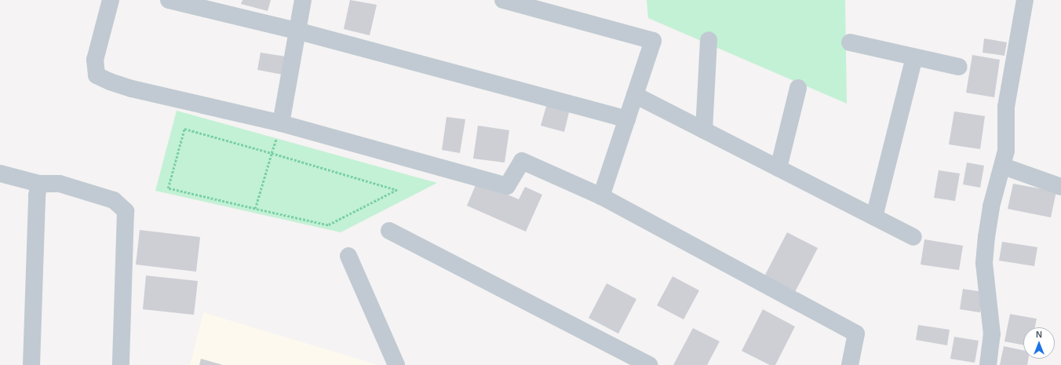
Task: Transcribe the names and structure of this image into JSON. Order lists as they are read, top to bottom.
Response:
{
  "north": "top"
}
